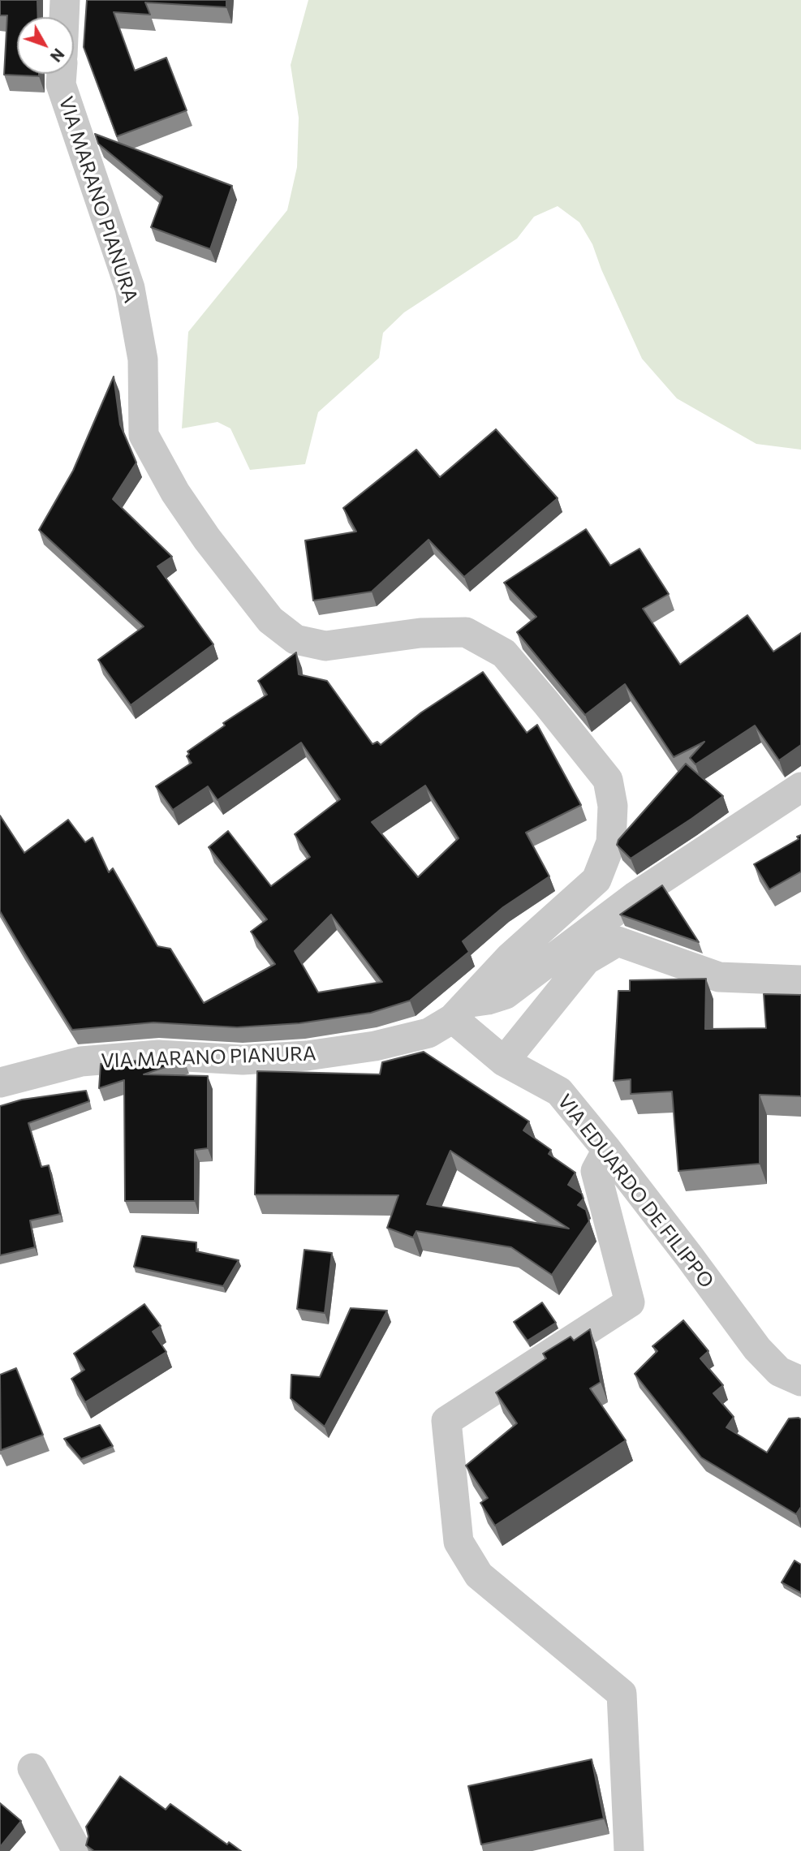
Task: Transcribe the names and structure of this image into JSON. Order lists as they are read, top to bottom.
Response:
{
  "streets": {
    "street": ["VIA MARANO PIANURA", "VIA EDUARDO DE FILIPPO"]
  },
  "crossings": [
    ["VIA MARANO PIANURA", "VIA EDUARDO DE FILIPPO"]
  ],
  "north": "bottom right"
}
